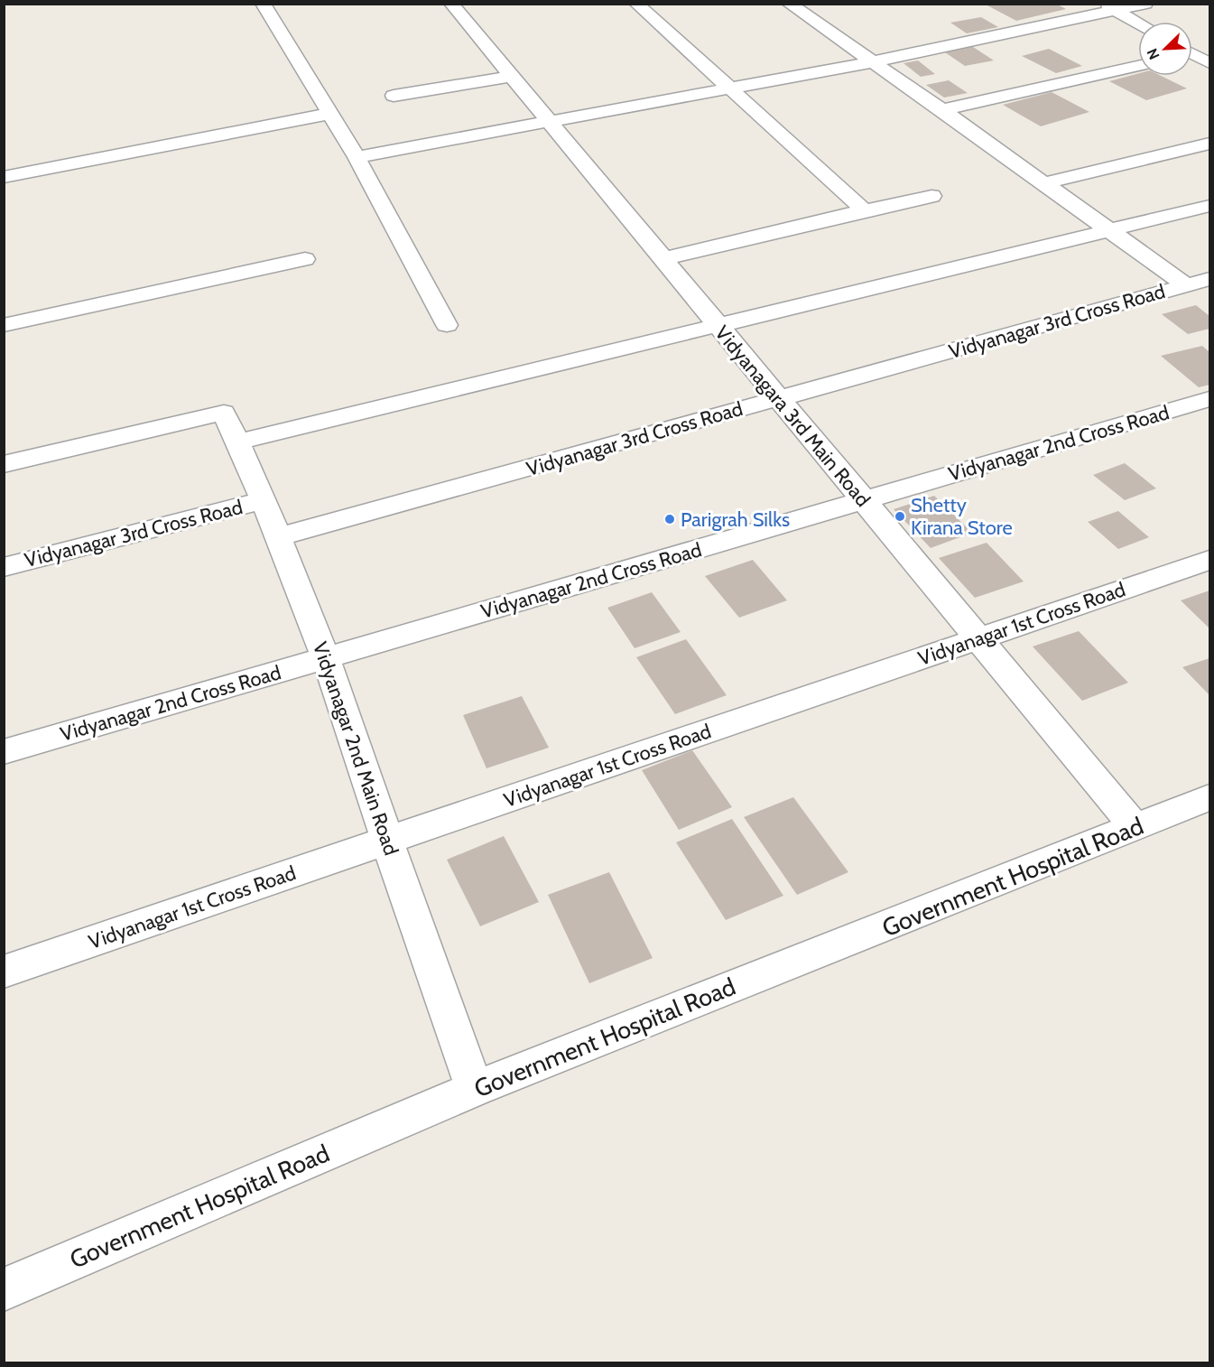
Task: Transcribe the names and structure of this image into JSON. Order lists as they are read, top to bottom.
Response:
{
  "streets": {
    "street": [
      "Vidyanagar 3rd Cross Road",
      "Vidyanagara 3rd Main Road",
      "Vidyanagar 2nd Cross Road",
      "Vidyanagar 1st Cross Road",
      "Vidyanagar 2nd Main Road",
      "Government Hospital Road"
    ]
  },
  "crossings": [
    ["Vidyanagar 3rd Cross Road", "Vidyanagara 3rd Main Road"],
    ["Vidyanagar 3rd Cross Road", "Vidyanagar 2nd Main Road"],
    ["Vidyanagara 3rd Main Road", "Vidyanagar 2nd Cross Road"],
    ["Vidyanagara 3rd Main Road", "Vidyanagar 1st Cross Road"],
    ["Vidyanagara 3rd Main Road", "Government Hospital Road"],
    ["Vidyanagar 2nd Cross Road", "Vidyanagar 2nd Main Road"],
    ["Vidyanagar 1st Cross Road", "Vidyanagar 2nd Main Road"],
    ["Vidyanagar 2nd Main Road", "Government Hospital Road"]
  ],
  "places": ["Shetty Kirana Store", "Parigrah Silks"],
  "north": "bottom left"
}
